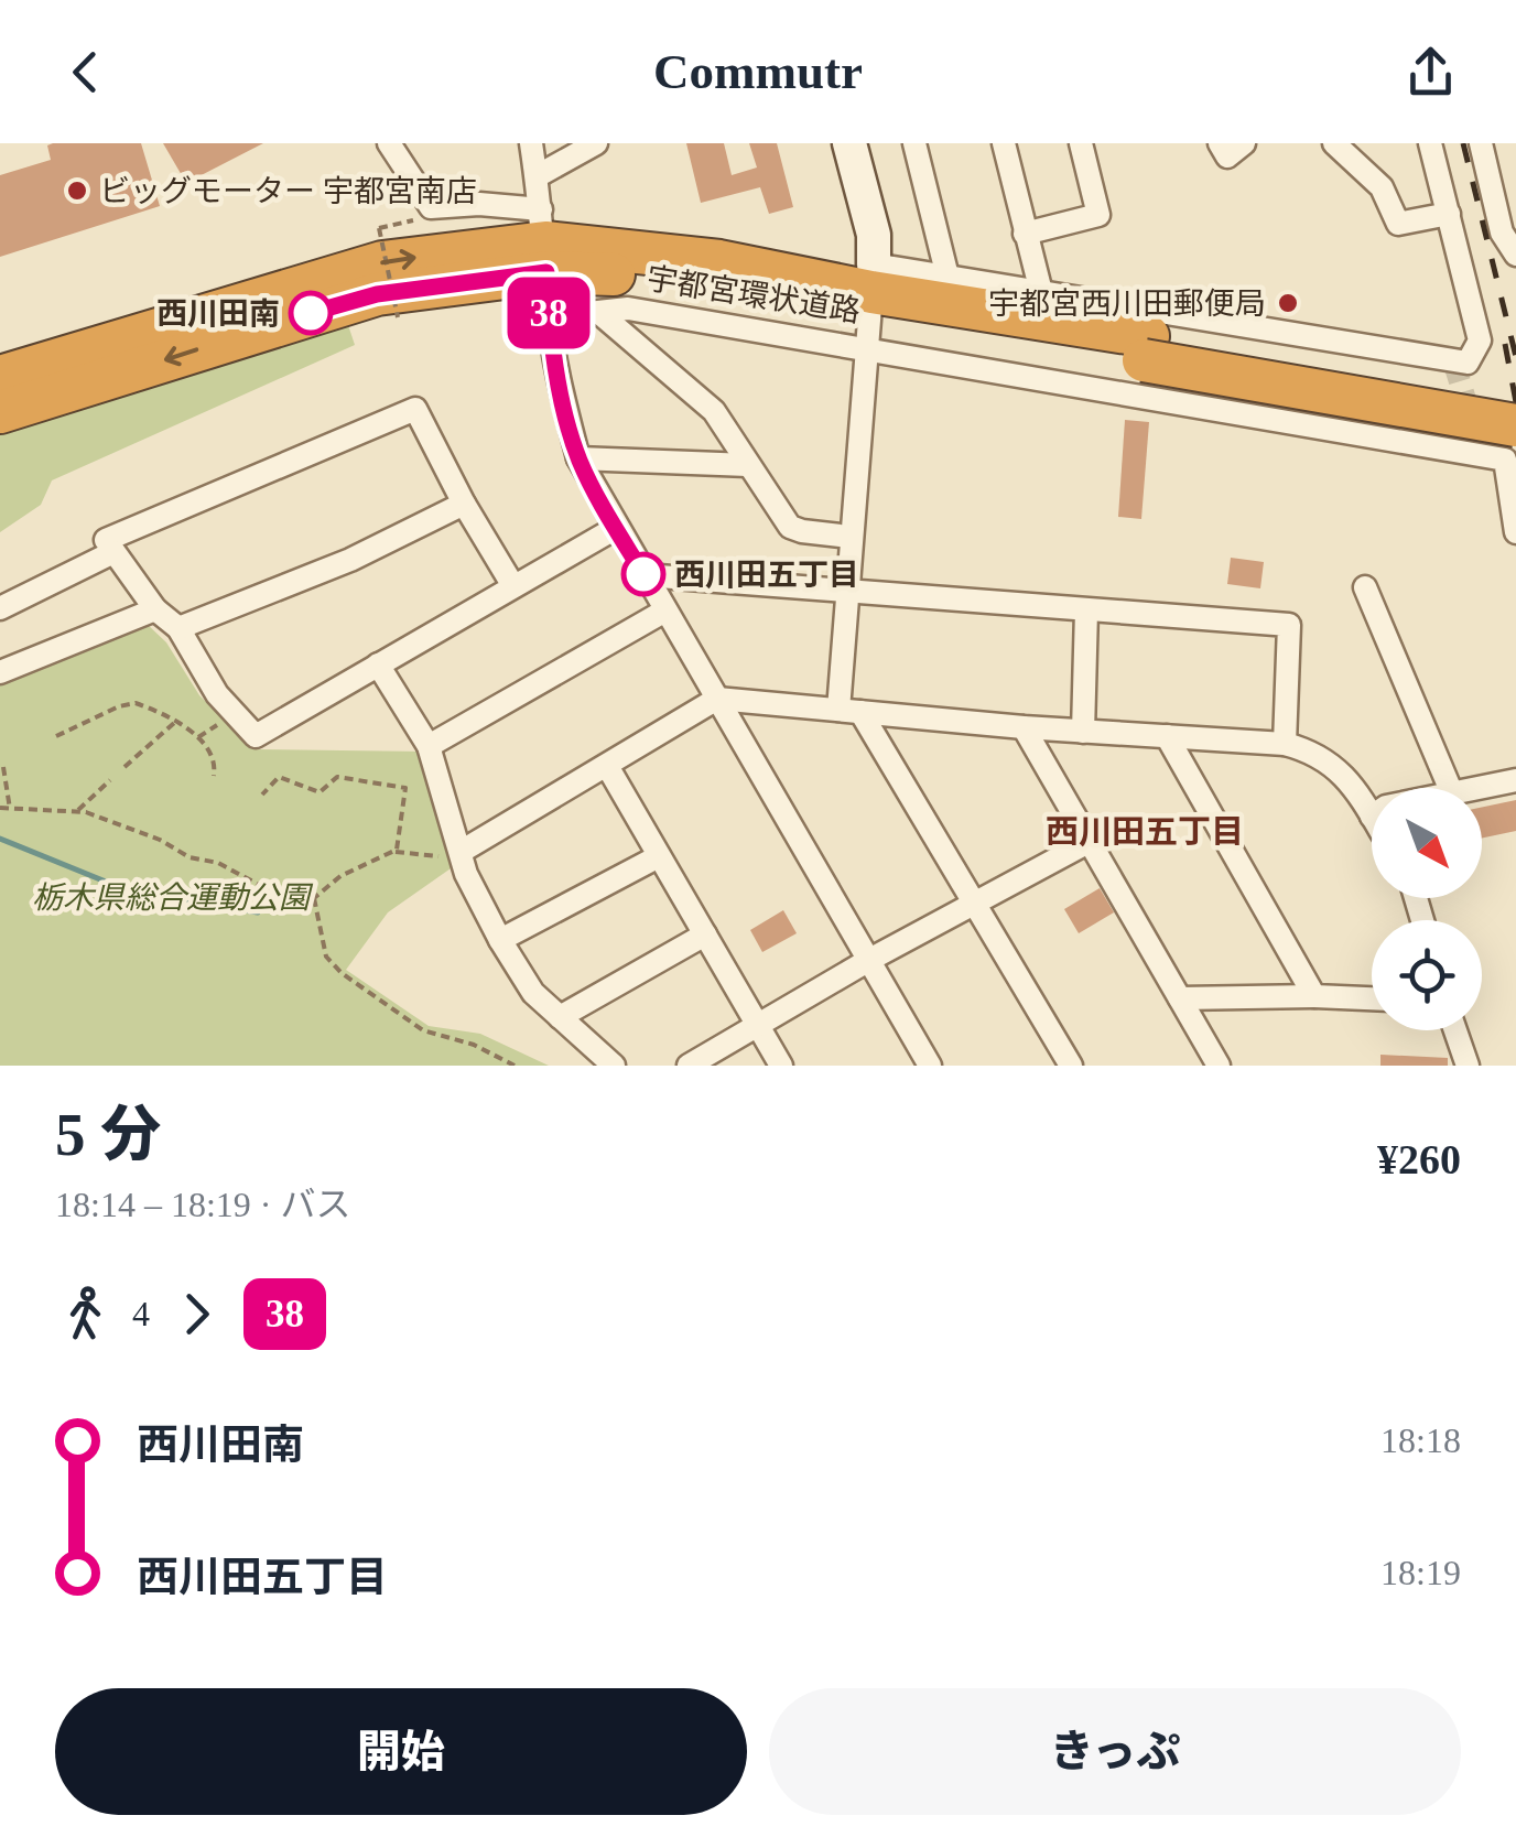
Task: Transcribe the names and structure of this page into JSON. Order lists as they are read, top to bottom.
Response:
{
  "streets": {
    "highway": ["宇都宮環状道路"]
  },
  "districts": ["西川田五丁目"],
  "parks": ["栃木県総合運動公園"],
  "places": [
    "ビッグモーター 宇都宮南店",
    "宇都宮西川田郵便局",
    "西川田南",
    "西川田五丁目"
  ],
  "lines": ["bus line 38"],
  "north": "bottom right",
  "page": {
    "header": "Commutr",
    "on_map": "38",
    "heading": ["5 分", "18:14 – 18:19 · バス", "¥260"],
    "legs": ["4", "38"],
    "list": [
      {
        "name": "西川田南",
        "value": "18:18"
      },
      {
        "name": "西川田五丁目",
        "value": "18:19"
      }
    ],
    "buttons": ["開始", "きっぷ"]
  }
}
